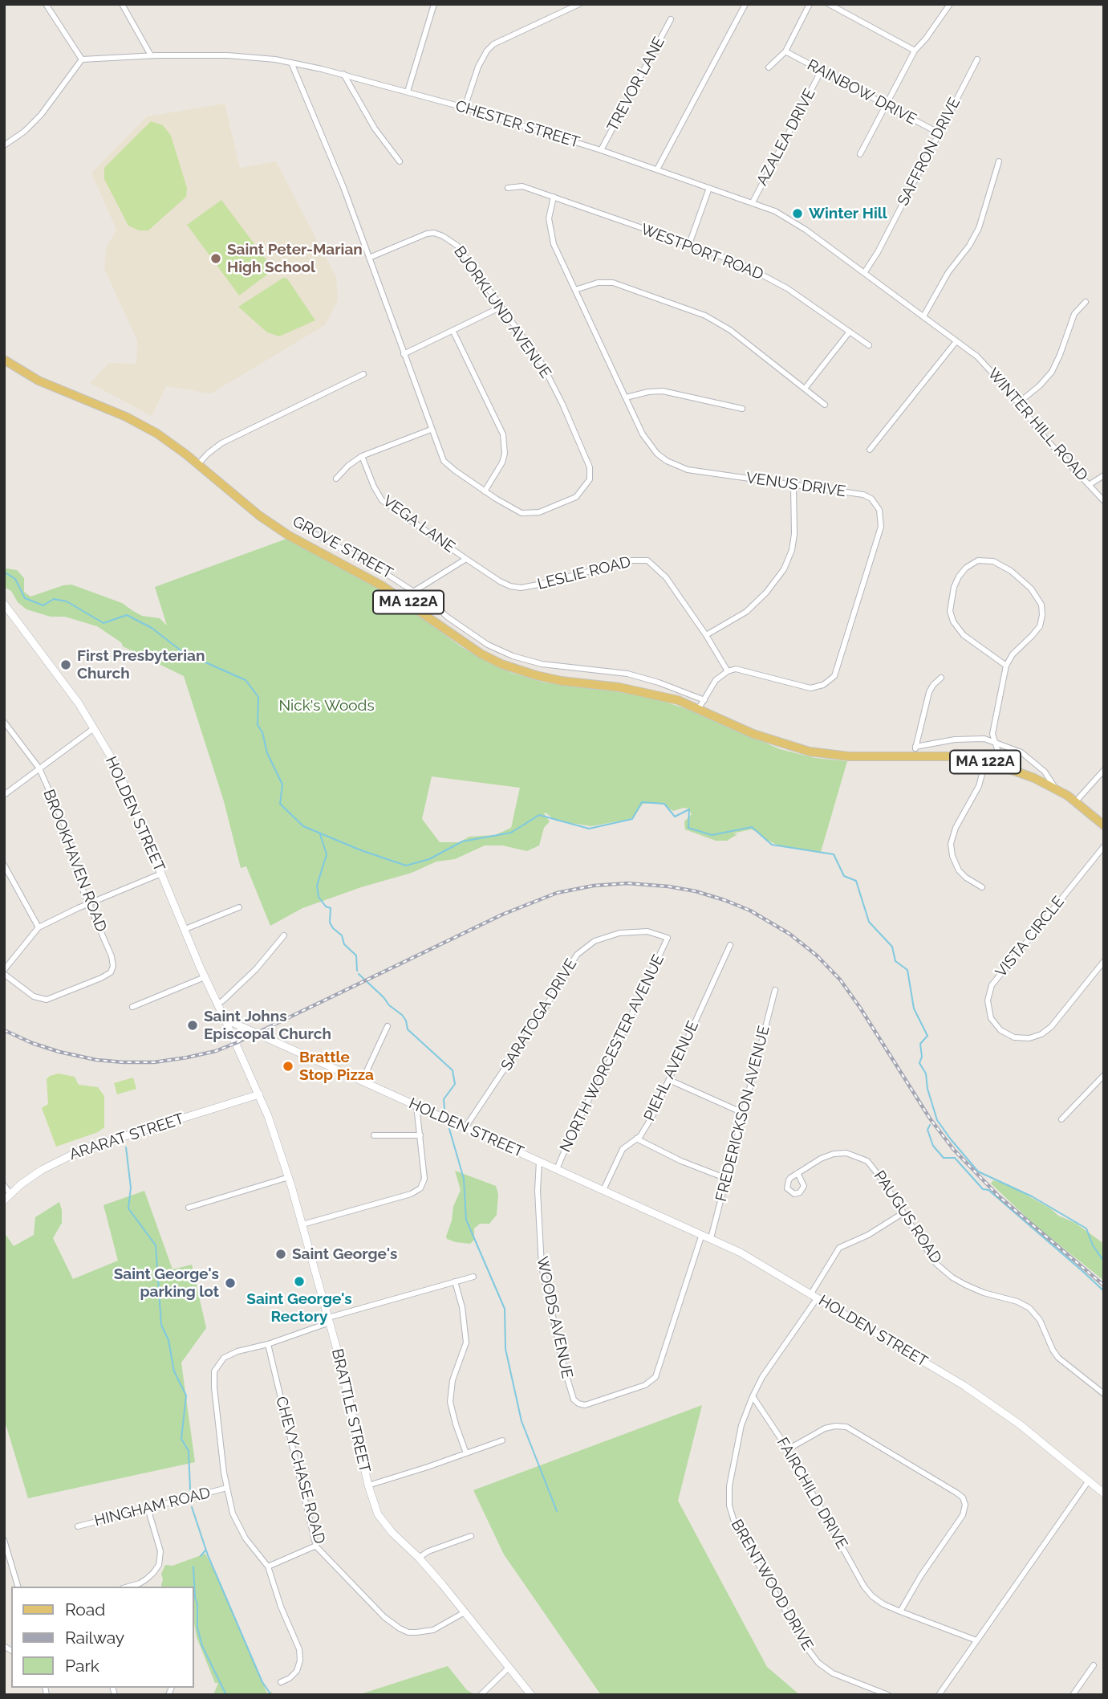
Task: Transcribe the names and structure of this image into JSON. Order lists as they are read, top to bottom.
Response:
{
  "streets": {
    "main road": [
      "GROVE STREET",
      "MA 122A",
      "HOLDEN STREET",
      "ARARAT STREET",
      "BRATTLE STREET"
    ],
    "street": [
      "TREVOR LANE",
      "RAINBOW DRIVE",
      "CHESTER STREET",
      "AZALEA DRIVE",
      "SAFFRON DRIVE",
      "WESTPORT ROAD",
      "BJORKLUND AVENUE",
      "WINTER HILL ROAD",
      "VENUS DRIVE",
      "VEGA LANE",
      "LESLIE ROAD",
      "BROOKHAVEN ROAD",
      "VISTA CIRCLE",
      "SARATOGA DRIVE",
      "NORTH WORCESTER AVENUE",
      "PIEHL AVENUE",
      "FREDERICKSON AVENUE",
      "PAUGUS ROAD",
      "WOODS AVENUE",
      "CHEVY CHASE ROAD",
      "FAIRCHILD DRIVE",
      "HINGHAM ROAD",
      "BRENTWOOD DRIVE"
    ]
  },
  "crossings": [
    ["TREVOR LANE", "CHESTER STREET"],
    ["RAINBOW DRIVE", "AZALEA DRIVE"],
    ["RAINBOW DRIVE", "SAFFRON DRIVE"],
    ["CHESTER STREET", "AZALEA DRIVE"],
    ["CHESTER STREET", "SAFFRON DRIVE"],
    ["CHESTER STREET", "BJORKLUND AVENUE"],
    ["CHESTER STREET", "WINTER HILL ROAD"],
    ["WESTPORT ROAD", "VENUS DRIVE"],
    ["VENUS DRIVE", "LESLIE ROAD"],
    ["VEGA LANE", "LESLIE ROAD"],
    ["GROVE STREET", "MA 122A"],
    ["HOLDEN STREET", "SARATOGA DRIVE"],
    ["HOLDEN STREET", "NORTH WORCESTER AVENUE"],
    ["HOLDEN STREET", "PIEHL AVENUE"],
    ["HOLDEN STREET", "FREDERICKSON AVENUE"],
    ["HOLDEN STREET", "WOODS AVENUE"],
    ["HOLDEN STREET", "BRATTLE STREET"],
    ["SARATOGA DRIVE", "NORTH WORCESTER AVENUE"],
    ["ARARAT STREET", "BRATTLE STREET"],
    ["BRATTLE STREET", "CHEVY CHASE ROAD"],
    ["FAIRCHILD DRIVE", "BRENTWOOD DRIVE"]
  ],
  "parks": ["Nick's Woods"],
  "places": [
    "Winter Hill",
    "Saint Peter-Marian High School",
    "First Presbyterian Church",
    "Saint Johns Episcopal Church",
    "Brattle Stop Pizza",
    "Saint George's",
    "Saint George's Rectory",
    "Saint George's parking lot"
  ],
  "legend": ["Road", "Railway", "Park"]
}
